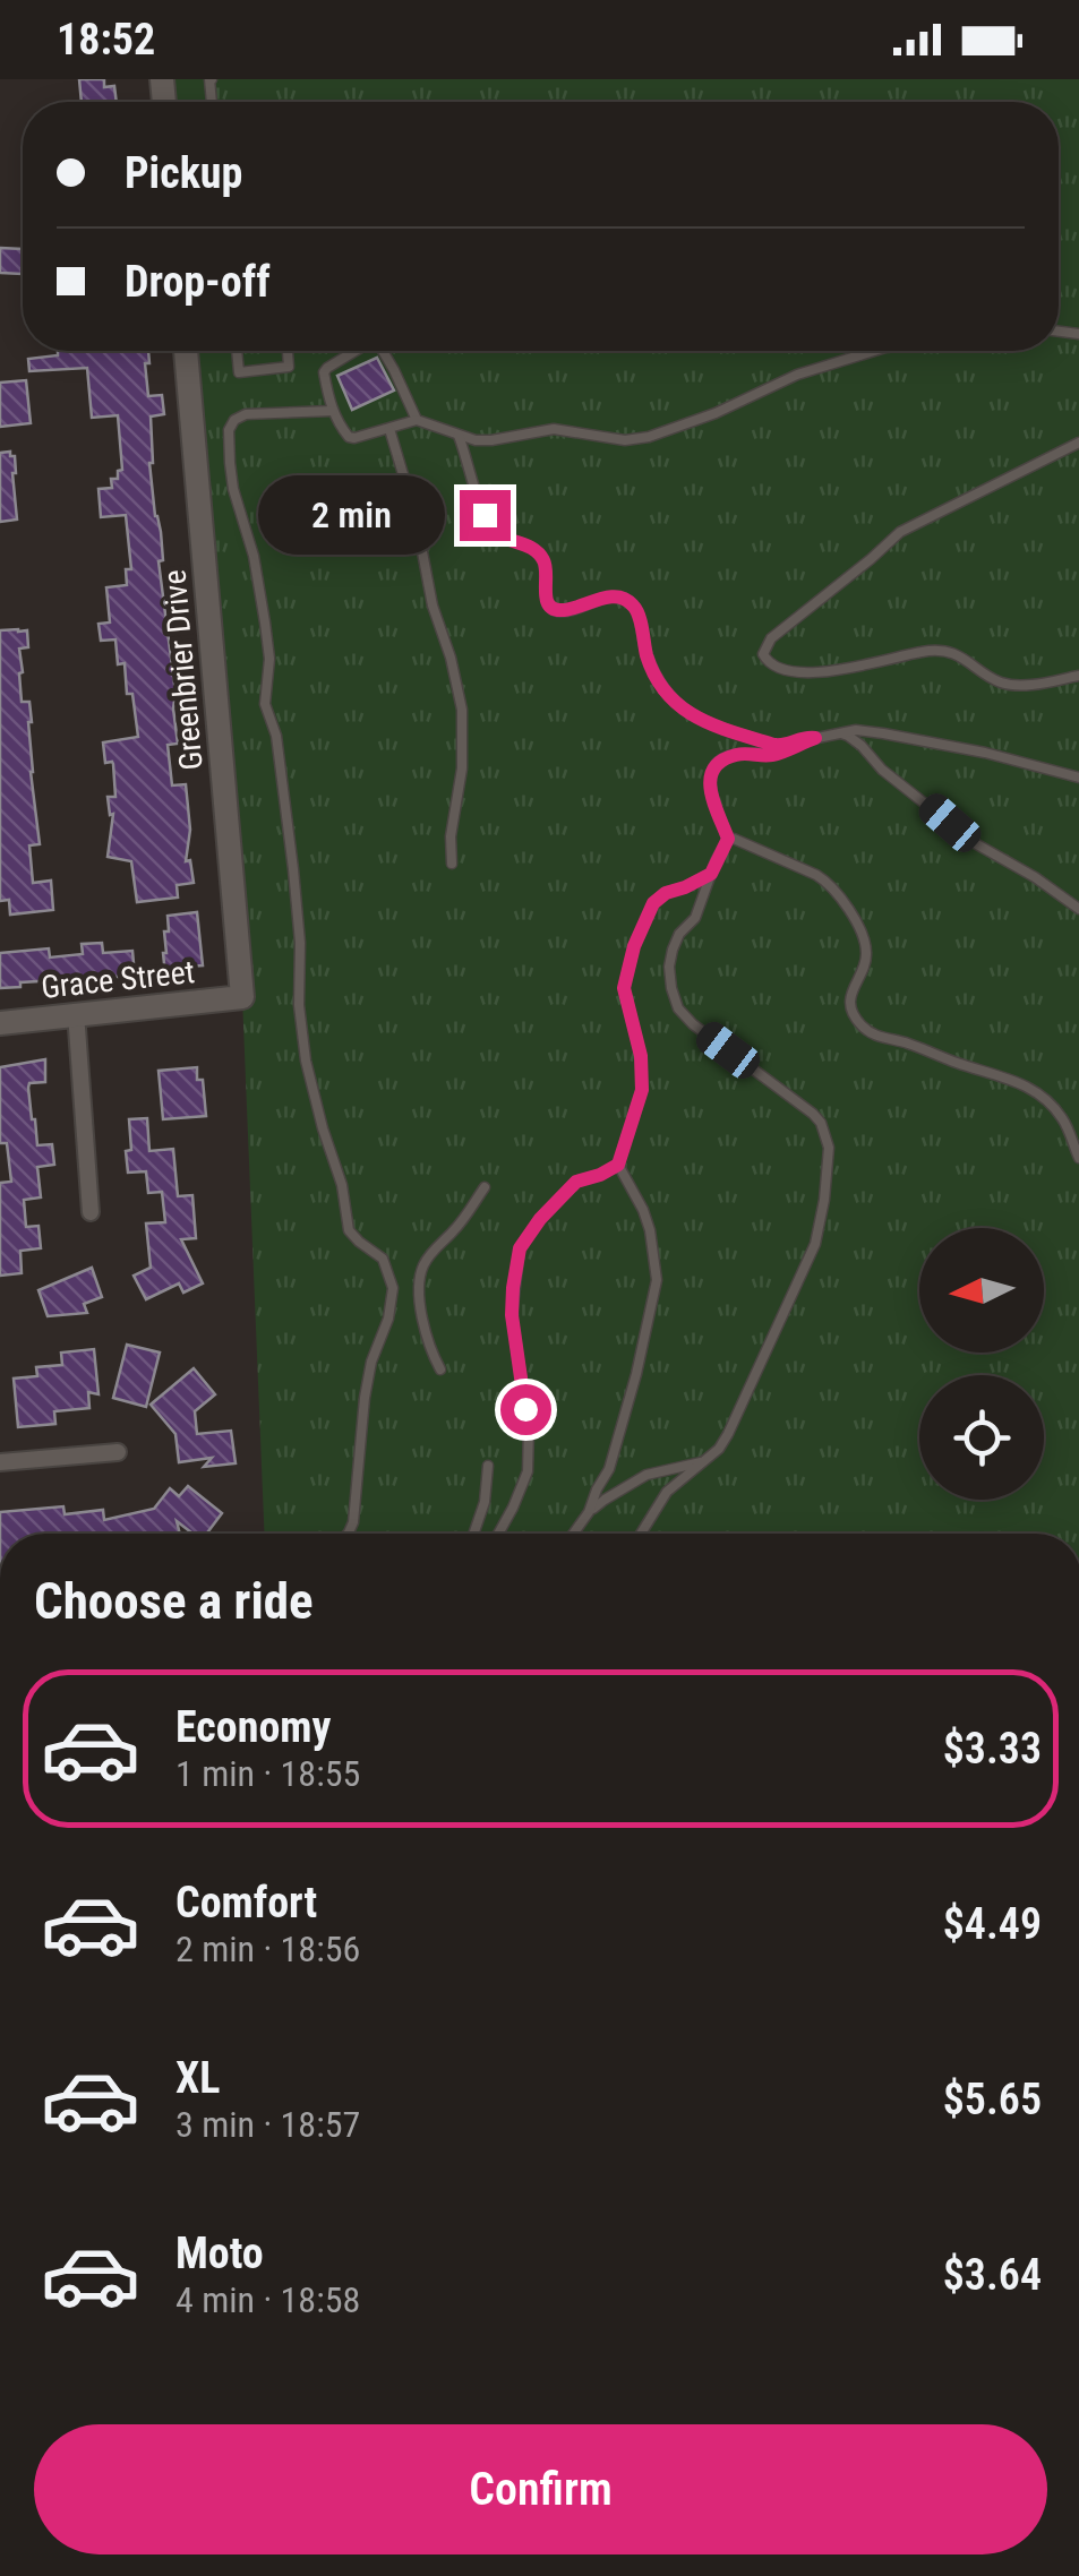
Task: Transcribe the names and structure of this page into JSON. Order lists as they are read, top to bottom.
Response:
{
  "streets": {
    "street": ["Greenbrier Drive", "Grace Street"]
  },
  "crossings": [
    ["Greenbrier Drive", "Grace Street"]
  ],
  "north": "left",
  "page": {
    "status": "18:52",
    "banner": ["Pickup", "Drop-off"],
    "bubble": "2 min",
    "heading": "Choose a ride",
    "list": [
      {
        "name": "Economy",
        "note": "1 min · 18:55",
        "value": "$3.33"
      },
      {
        "name": "Comfort",
        "note": "2 min · 18:56",
        "value": "$4.49"
      },
      {
        "name": "XL",
        "note": "3 min · 18:57",
        "value": "$5.65"
      },
      {
        "name": "Moto",
        "note": "4 min · 18:58",
        "value": "$3.64"
      }
    ],
    "buttons": "Confirm"
  }
}
